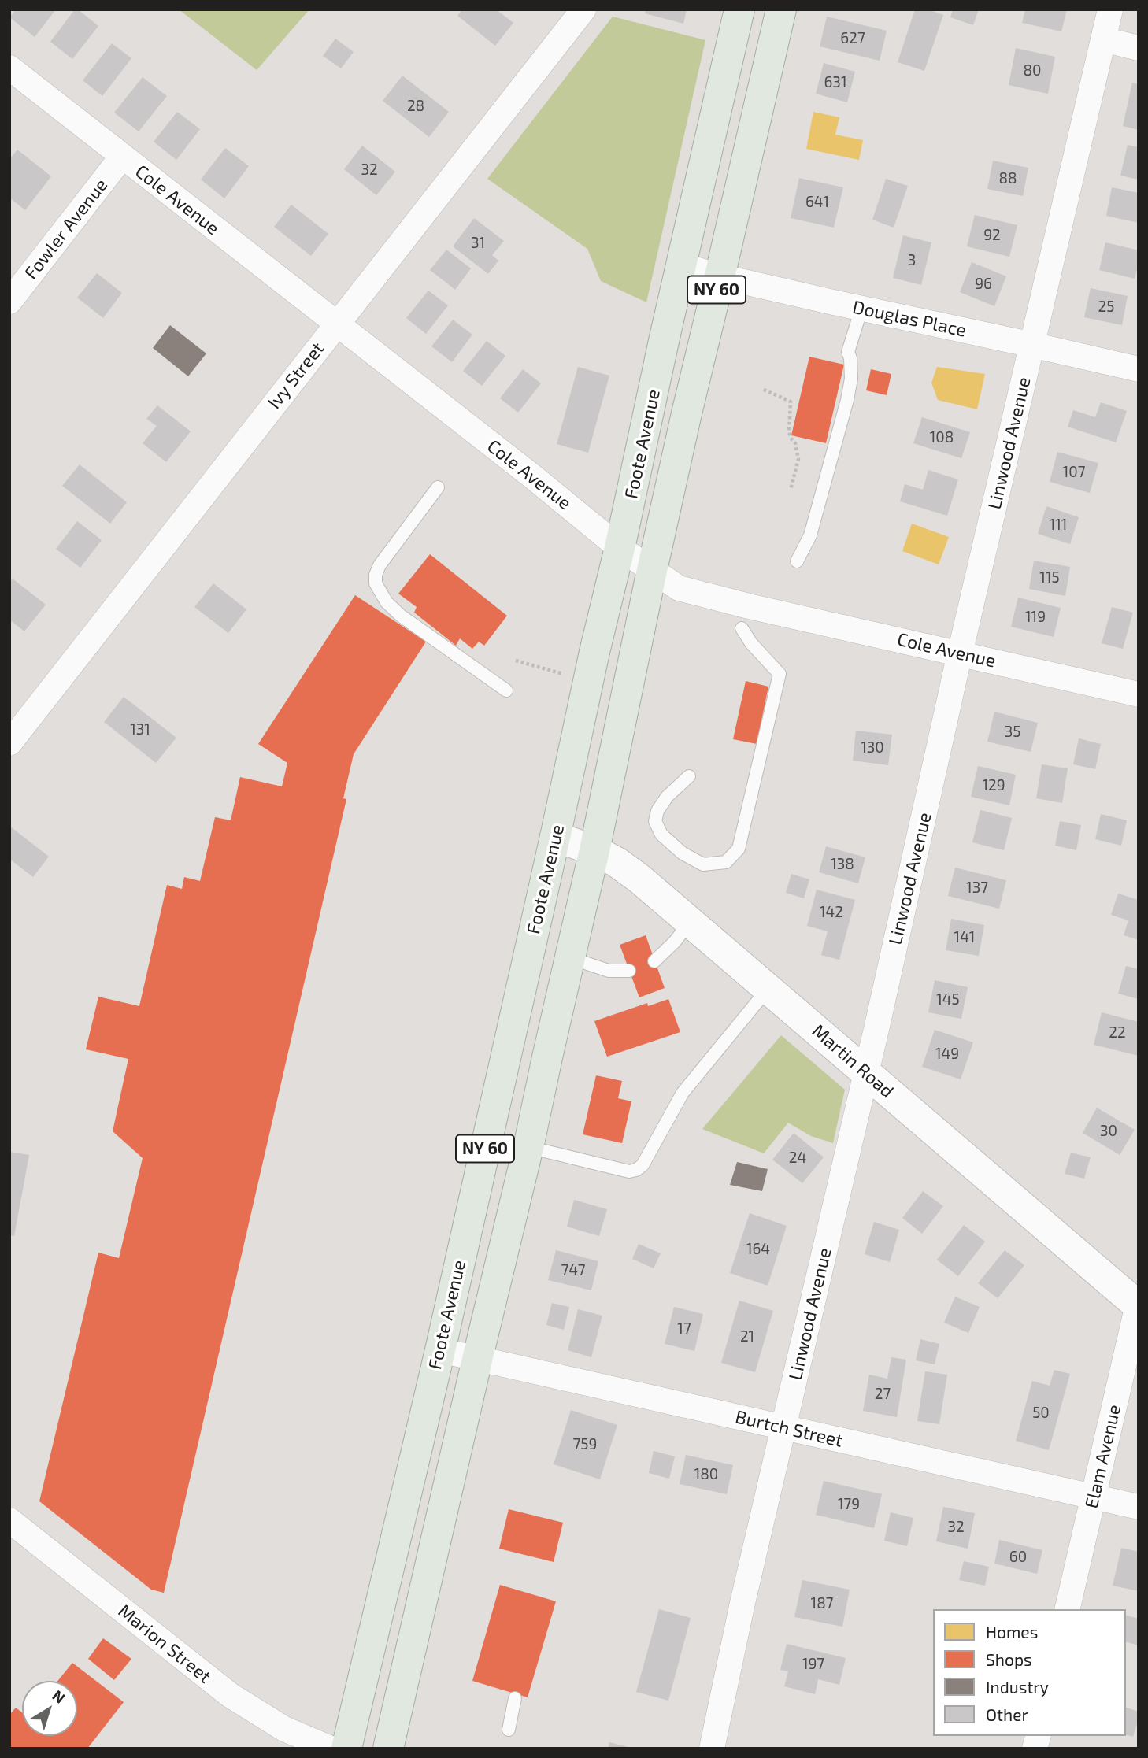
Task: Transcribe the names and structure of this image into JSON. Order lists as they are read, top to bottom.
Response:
{
  "streets": {
    "highway": ["NY 60", "Foote Avenue"],
    "street": [
      "Cole Avenue",
      "Fowler Avenue",
      "Douglas Place",
      "Ivy Street",
      "Linwood Avenue",
      "Martin Road",
      "Burtch Street",
      "Elam Avenue",
      "Marion Street"
    ]
  },
  "crossings": [
    ["Cole Avenue", "Fowler Avenue"],
    ["Cole Avenue", "Ivy Street"],
    ["Cole Avenue", "Linwood Avenue"],
    ["Cole Avenue", "Foote Avenue"],
    ["Douglas Place", "Linwood Avenue"],
    ["Douglas Place", "Foote Avenue"],
    ["Linwood Avenue", "Martin Road"],
    ["Linwood Avenue", "Burtch Street"],
    ["Foote Avenue", "Martin Road"],
    ["Foote Avenue", "Burtch Street"],
    ["Martin Road", "Elam Avenue"],
    ["Burtch Street", "Elam Avenue"]
  ],
  "house_numbers": [
    "627",
    "80",
    "631",
    "28",
    "32",
    "88",
    "641",
    "92",
    "31",
    "3",
    "96",
    "25",
    "108",
    "107",
    "111",
    "115",
    "119",
    "131",
    "35",
    "130",
    "129",
    "138",
    "137",
    "142",
    "141",
    "145",
    "22",
    "149",
    "30",
    "24",
    "164",
    "747",
    "17",
    "21",
    "27",
    "50",
    "759",
    "180",
    "179",
    "32",
    "60",
    "187",
    "197"
  ],
  "legend": [
    "Homes",
    "Shops",
    "Industry",
    "Other"
  ],
  "north": "top right"
}
